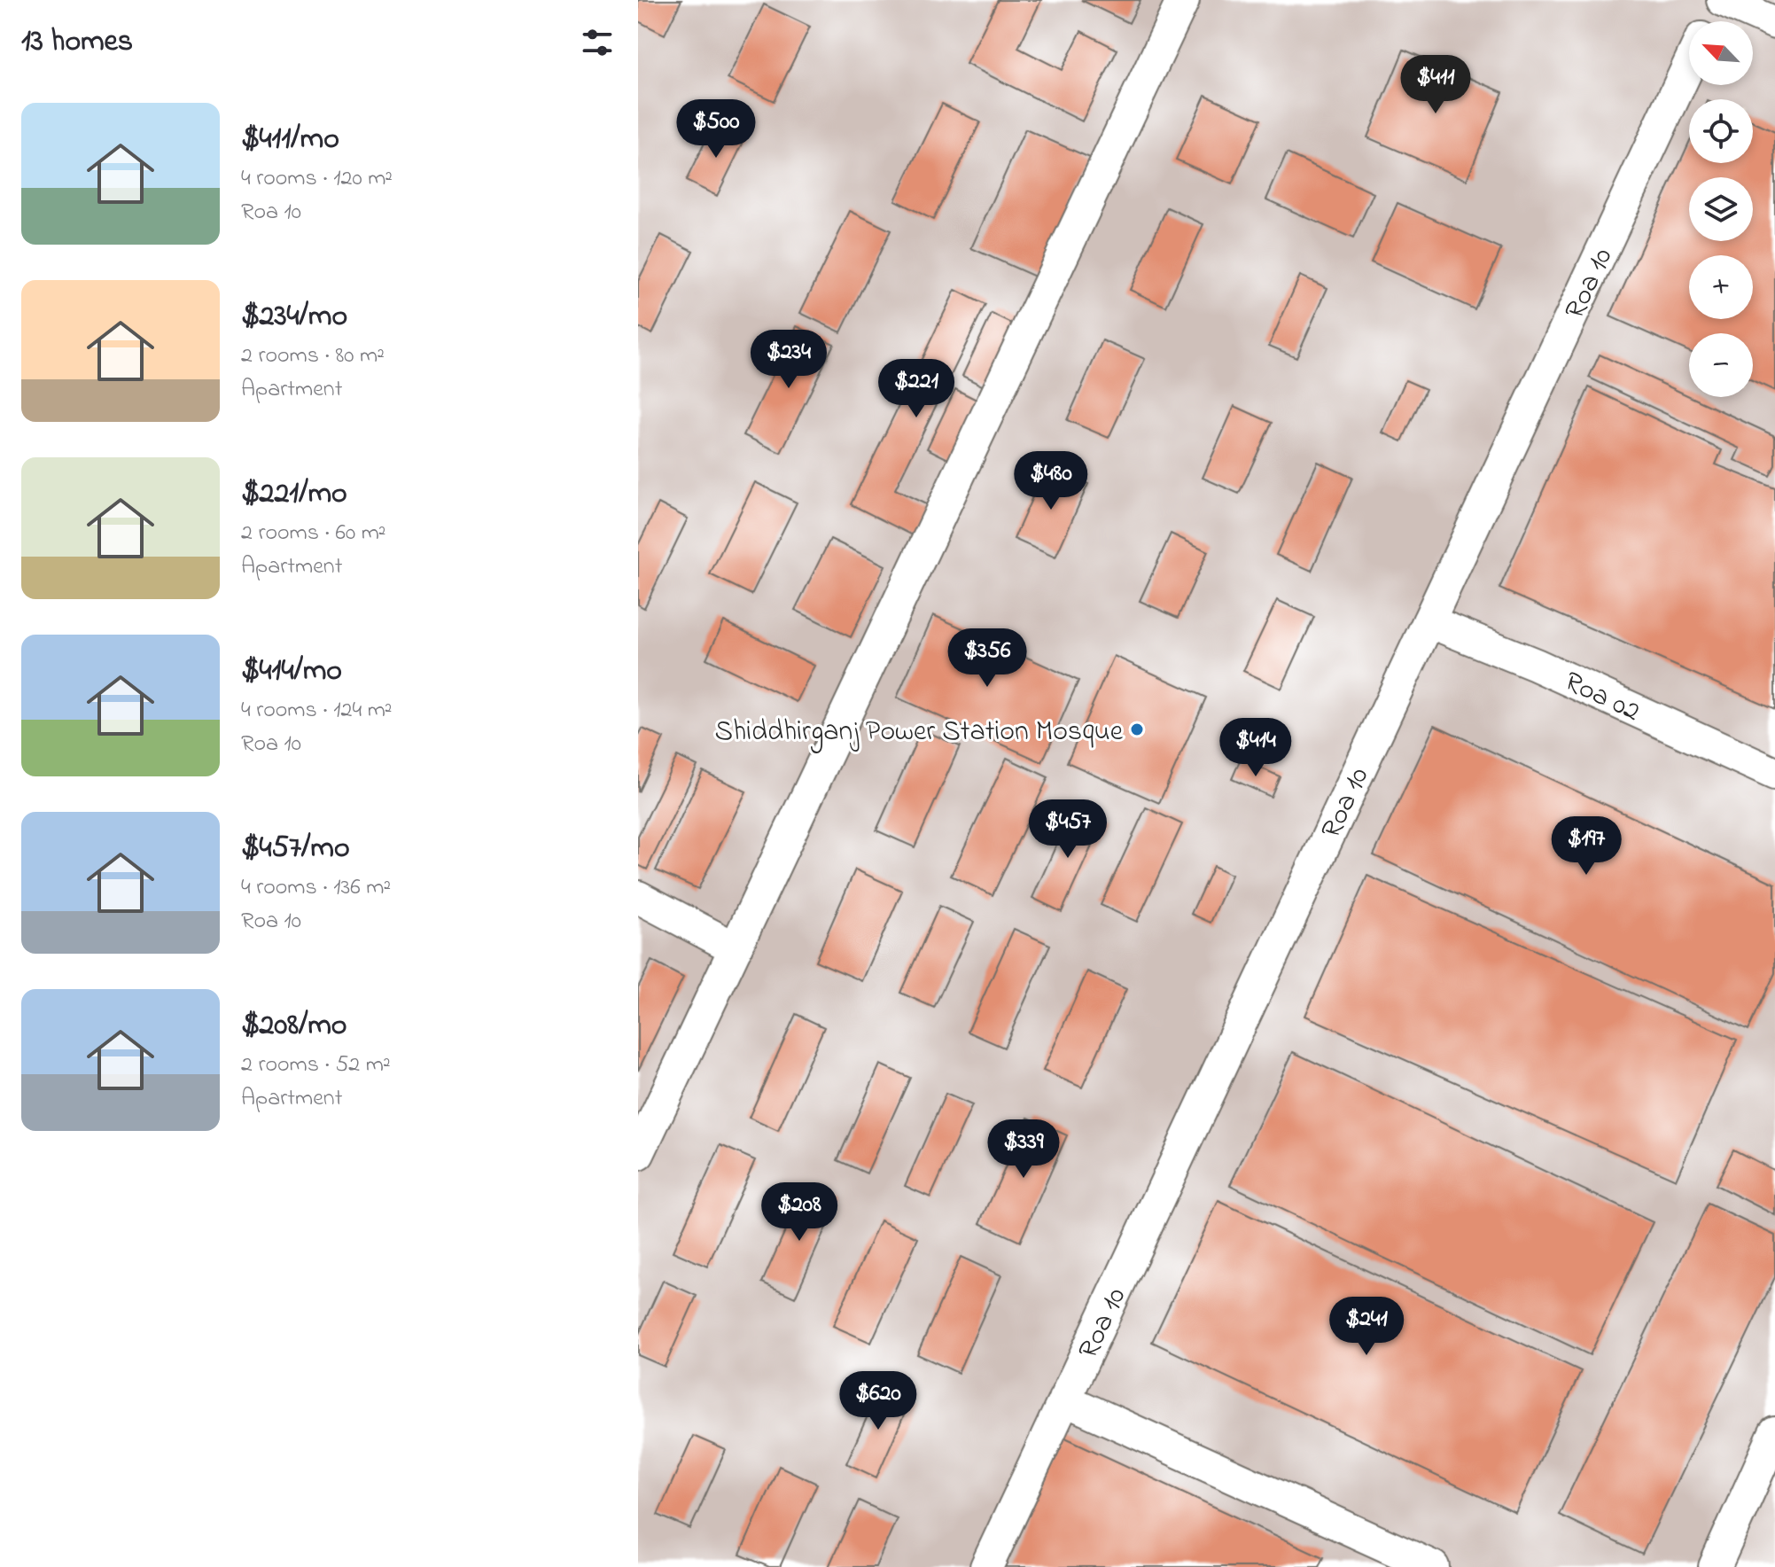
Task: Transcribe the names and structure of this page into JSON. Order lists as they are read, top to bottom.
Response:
{
  "streets": {
    "street": ["Roa 10", "Roa 02"]
  },
  "crossings": [
    ["Roa 10", "Roa 02"]
  ],
  "places": ["Shiddhirganj Power Station Mosque"],
  "north": "top left",
  "page": {
    "heading": "13 homes",
    "map_buttons": ["+", "−"],
    "price": [
      "$411",
      "$500",
      "$234",
      "$221",
      "$480",
      "$356",
      "$414",
      "$457",
      "$197",
      "$339",
      "$208",
      "$241",
      "$620"
    ],
    "list": [
      {
        "name": "$411/mo",
        "note": "4 rooms · 120 m² · Roa 10"
      },
      {
        "name": "$234/mo",
        "note": "2 rooms · 80 m² · Apartment"
      },
      {
        "name": "$221/mo",
        "note": "2 rooms · 60 m² · Apartment"
      },
      {
        "name": "$414/mo",
        "note": "4 rooms · 124 m² · Roa 10"
      },
      {
        "name": "$457/mo",
        "note": "4 rooms · 136 m² · Roa 10"
      },
      {
        "name": "$208/mo",
        "note": "2 rooms · 52 m² · Apartment"
      }
    ]
  }
}
